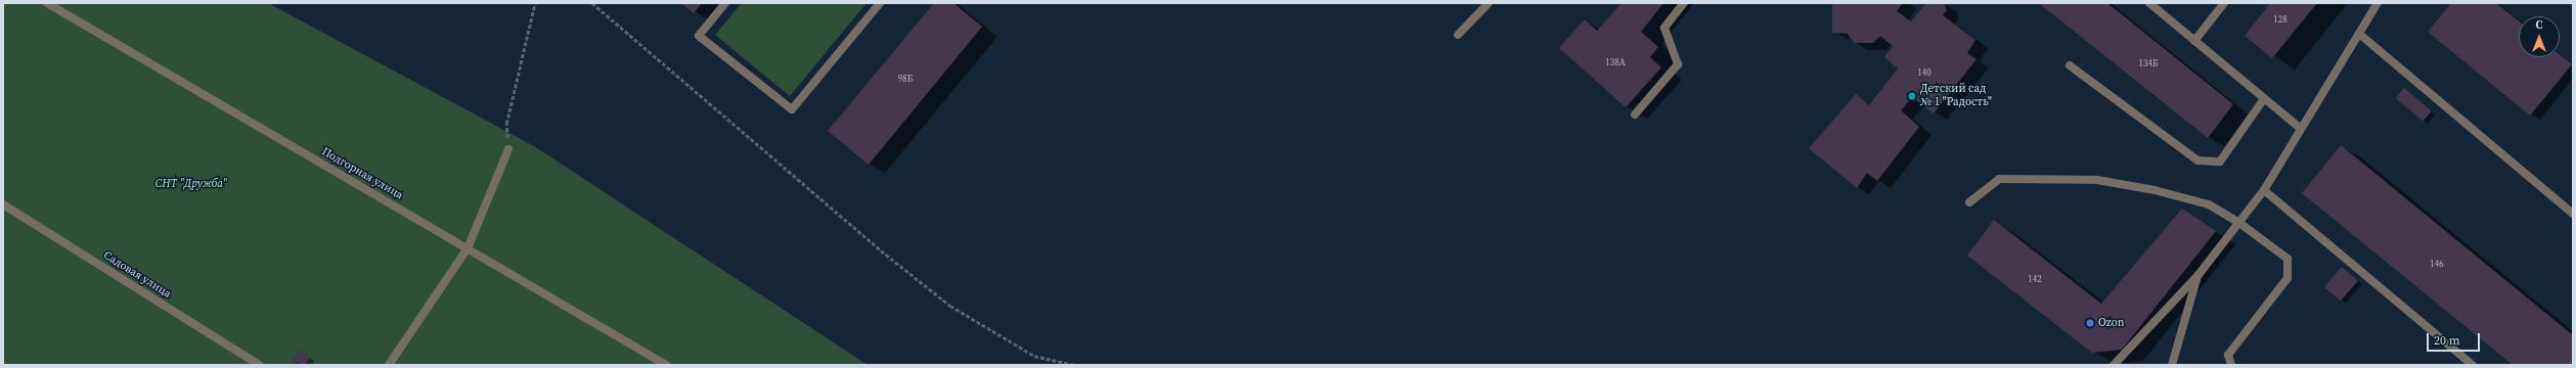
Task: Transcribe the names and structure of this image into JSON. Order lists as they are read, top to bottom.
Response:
{
  "streets": {
    "street": ["Подгорная улица", "Садовая улица"]
  },
  "parks": ["СНТ \"Дружба\""],
  "places": ["Детский сад № 1 \"Радость\"", "Ozon"],
  "house_numbers": [
    "128",
    "138А",
    "134Б",
    "140",
    "98Б",
    "146",
    "142"
  ],
  "scale_bar": "20 m",
  "north": "top"
}
